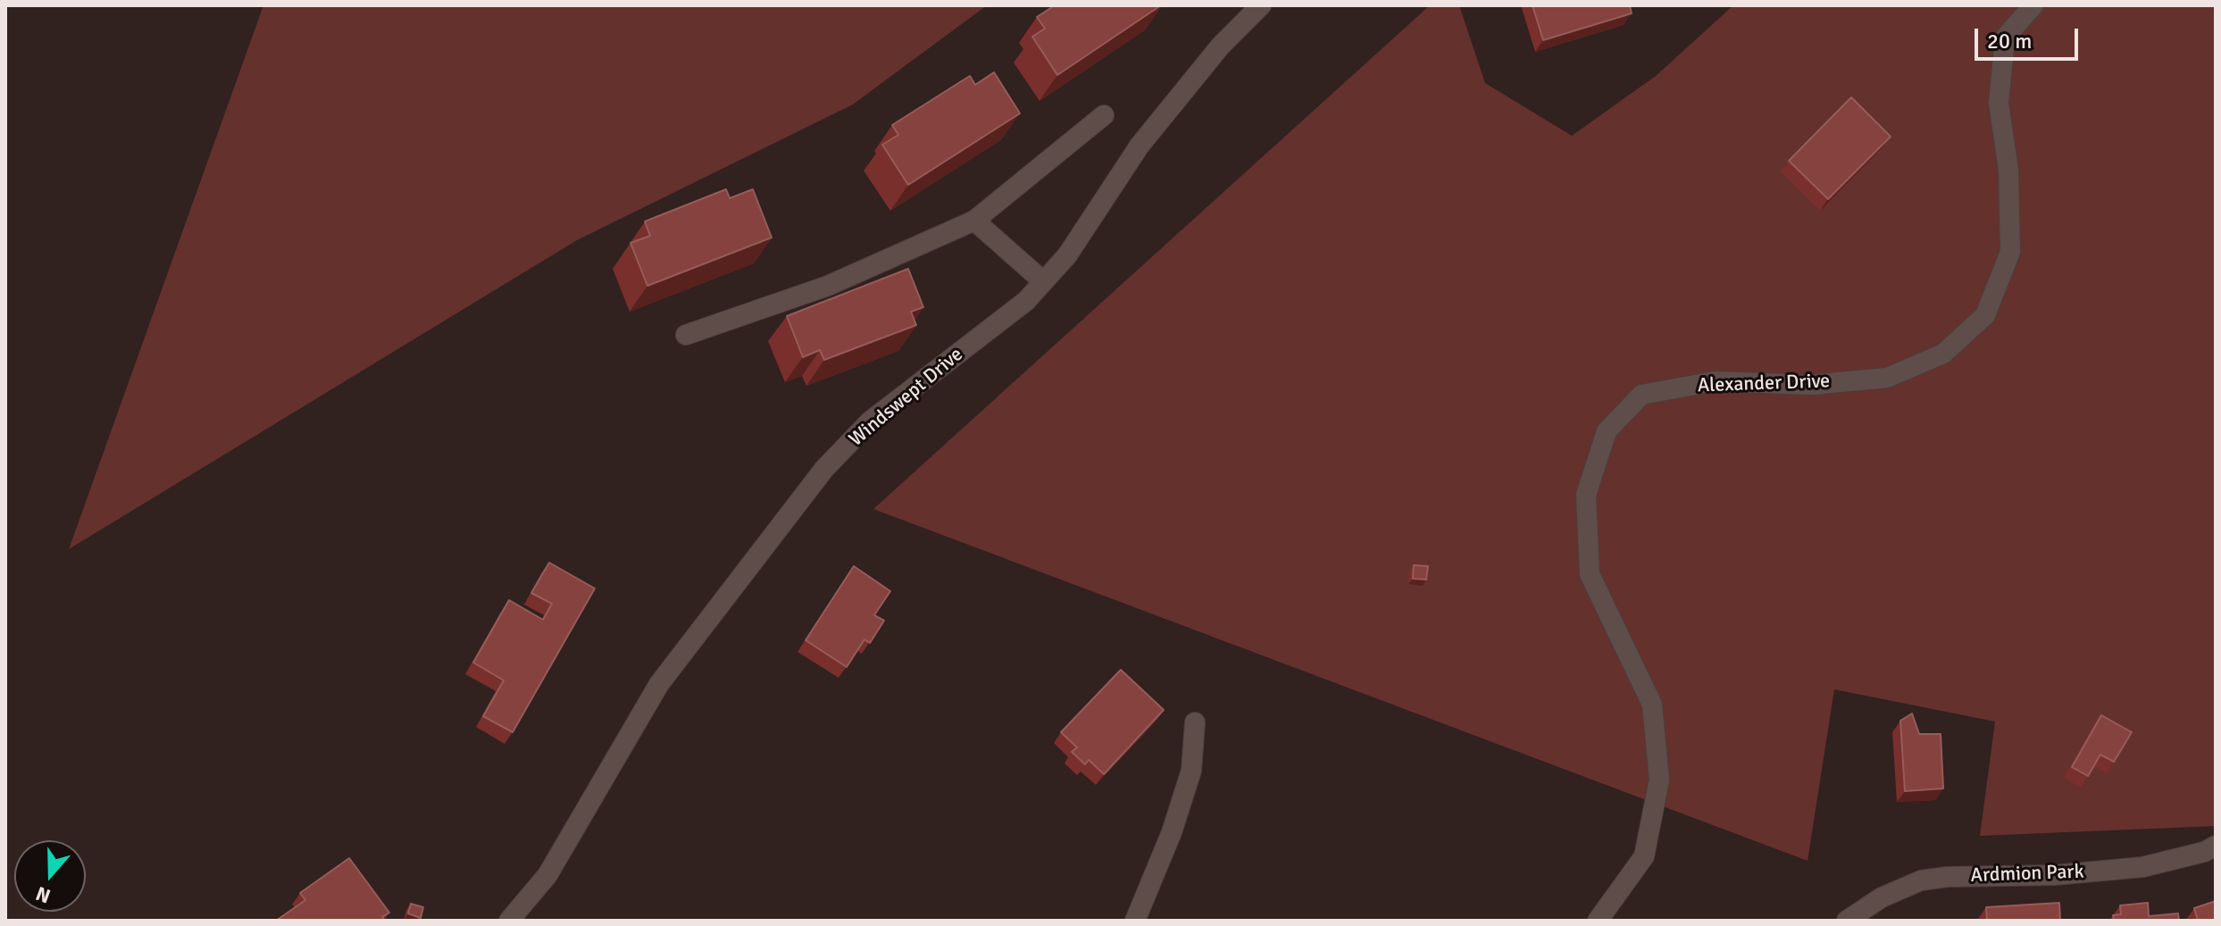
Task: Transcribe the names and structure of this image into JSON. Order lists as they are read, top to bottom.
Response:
{
  "streets": {
    "street": ["Alexander Drive", "Windswept Drive", "Ardmion Park"]
  },
  "scale_bar": "20 m",
  "north": "bottom"
}
